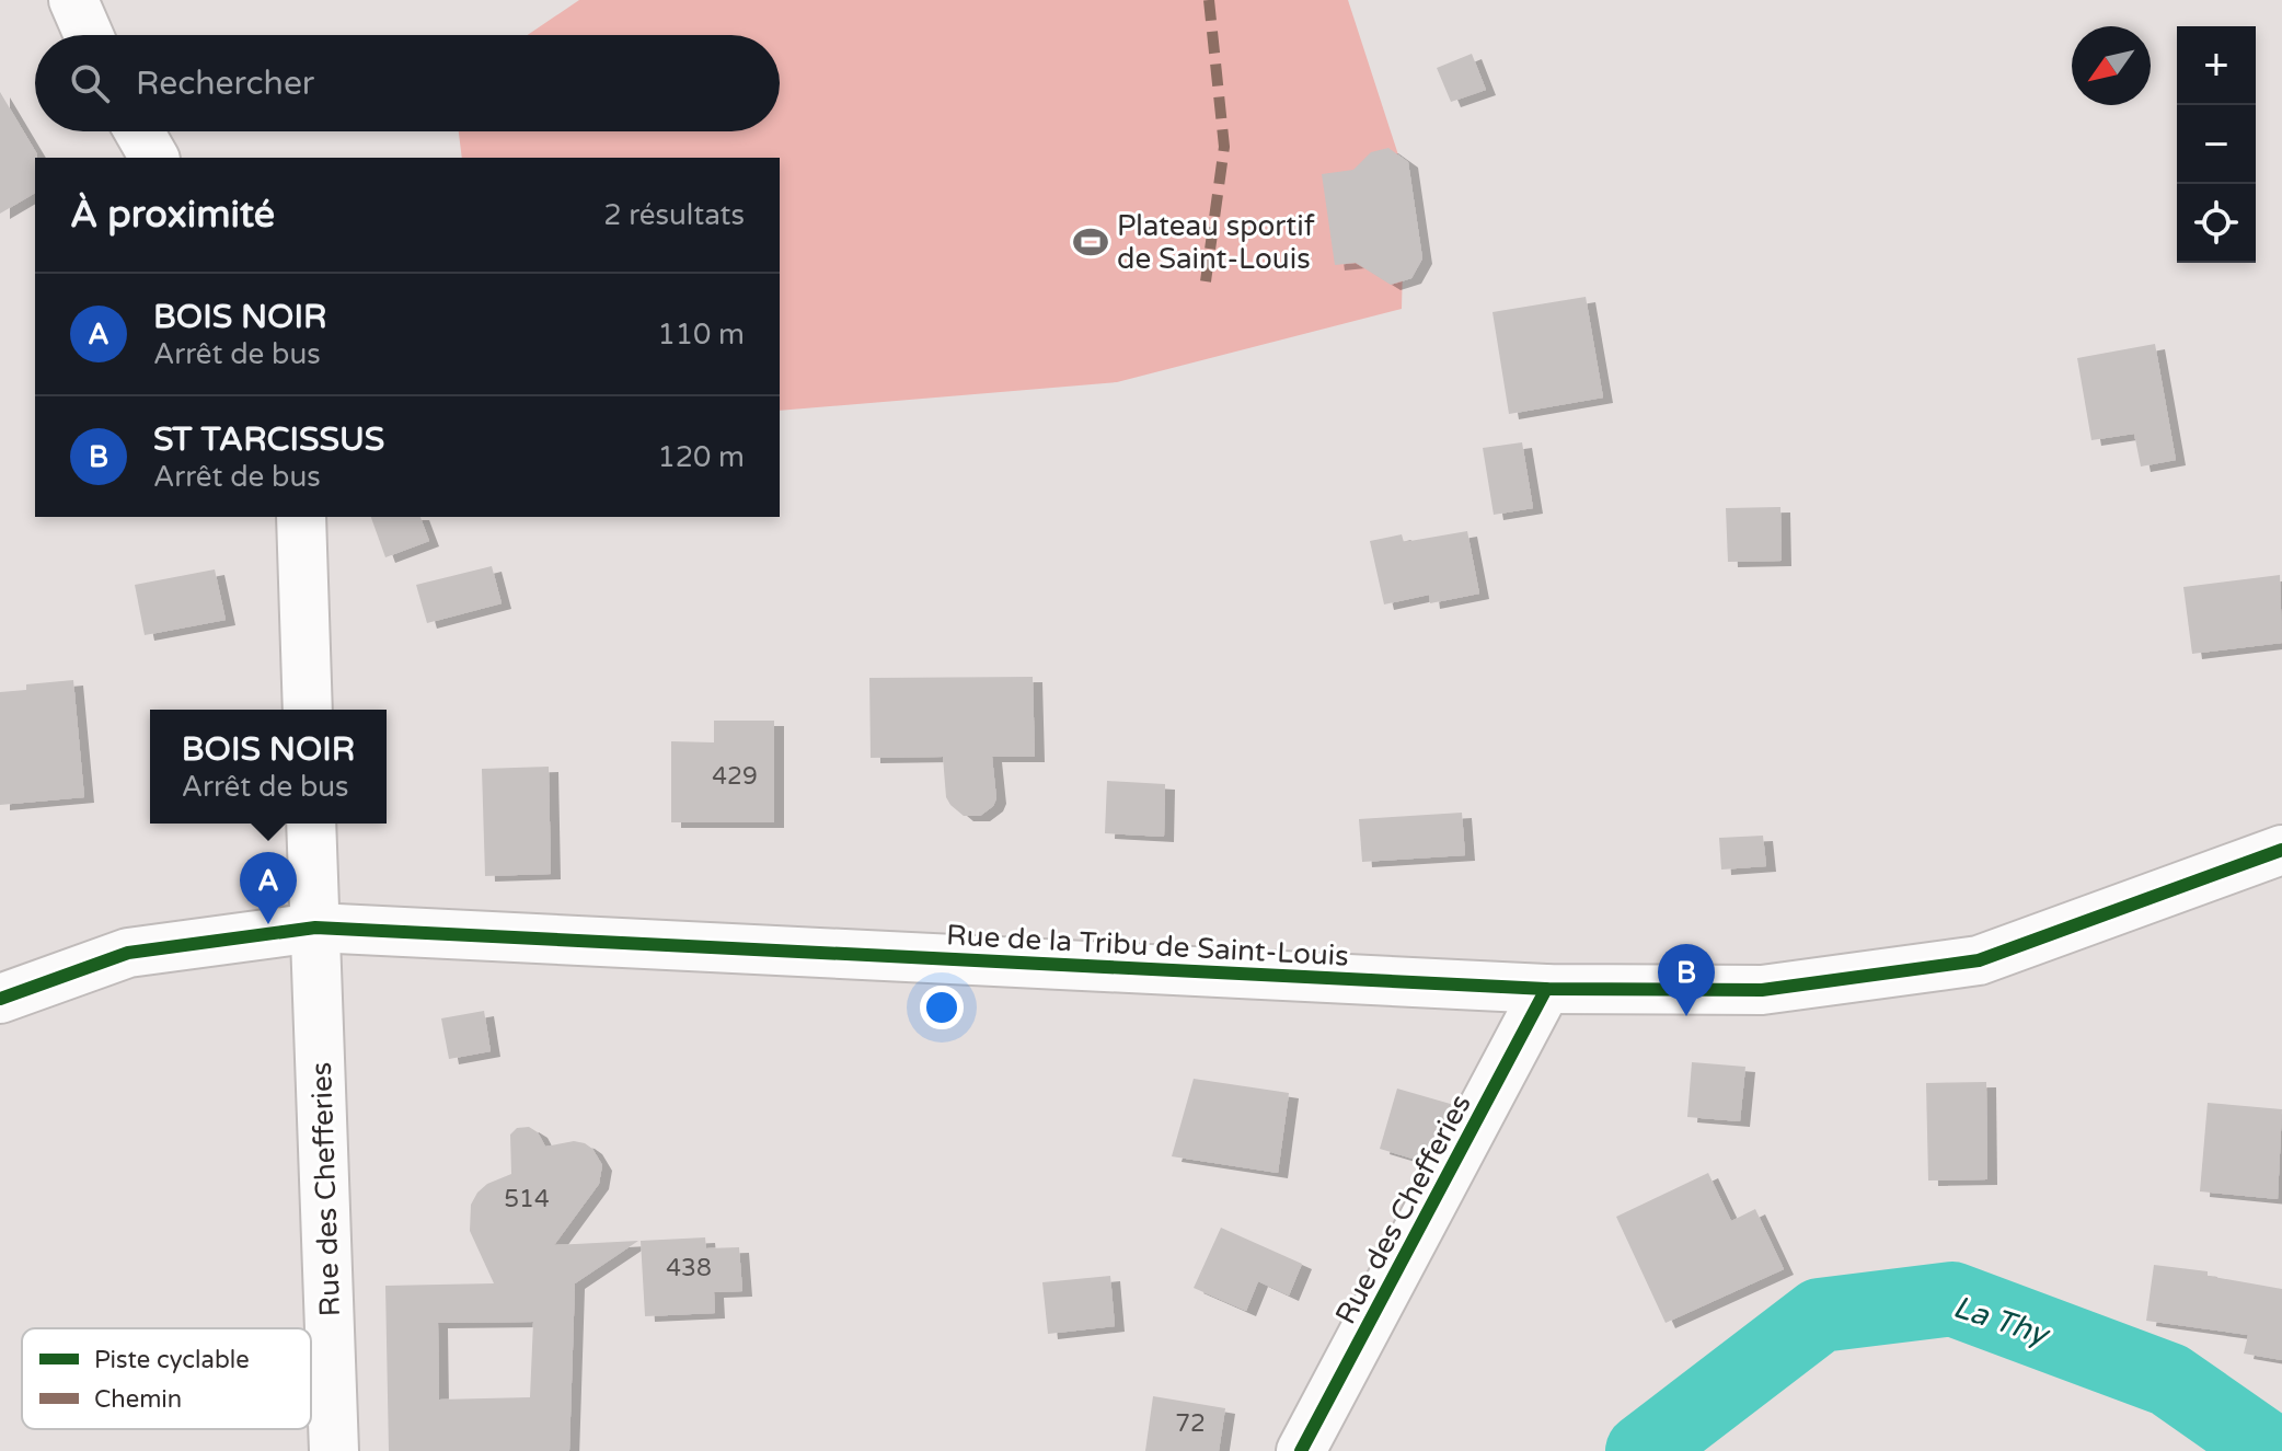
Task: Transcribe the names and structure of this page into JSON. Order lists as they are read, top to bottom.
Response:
{
  "streets": {
    "street": ["Rue de la Tribu de Saint-Louis", "Rue des Chefferies"]
  },
  "crossings": [
    ["Rue de la Tribu de Saint-Louis", "Rue des Chefferies"]
  ],
  "water": ["La Thy"],
  "places": {
    "sports": ["Plateau sportif de Saint-Louis"]
  },
  "house_numbers": [
    "429",
    "514",
    "438",
    "72"
  ],
  "legend": ["Piste cyclable", "Chemin"],
  "north": "bottom left",
  "page": {
    "map_buttons": ["+", "−"],
    "search": "Rechercher",
    "heading": ["À proximité", "2 résultats"],
    "list": [
      {
        "mark": "A",
        "name": "BOIS NOIR",
        "note": "Arrêt de bus",
        "value": "110 m"
      },
      {
        "mark": "B",
        "name": "ST TARCISSUS",
        "note": "Arrêt de bus",
        "value": "120 m"
      }
    ],
    "popup": ["BOIS NOIR", "Arrêt de bus"],
    "pins": ["A", "B"]
  }
}
